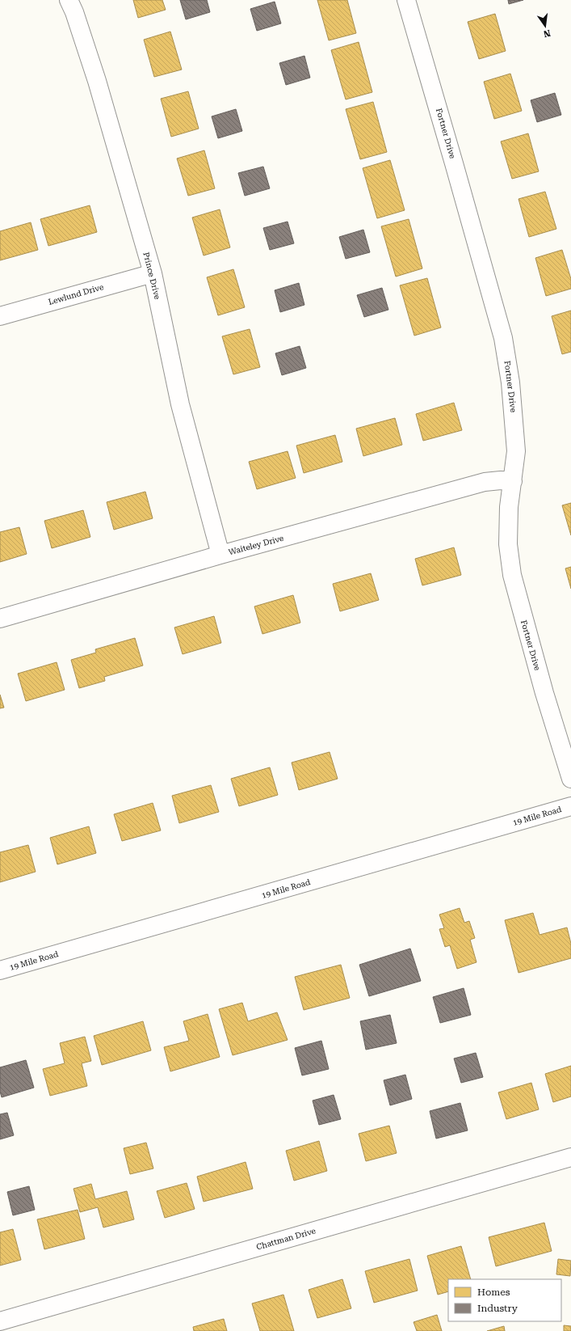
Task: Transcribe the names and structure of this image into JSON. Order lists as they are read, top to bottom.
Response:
{
  "streets": {
    "street": [
      "Fortner Drive",
      "Prince Drive",
      "Lewlund Drive",
      "Waiteley Drive",
      "19 Mile Road",
      "Chattman Drive"
    ]
  },
  "crossings": [
    ["Fortner Drive", "Waiteley Drive"],
    ["Prince Drive", "Lewlund Drive"],
    ["Prince Drive", "Waiteley Drive"]
  ],
  "legend": ["Homes", "Industry"],
  "north": "bottom"
}
